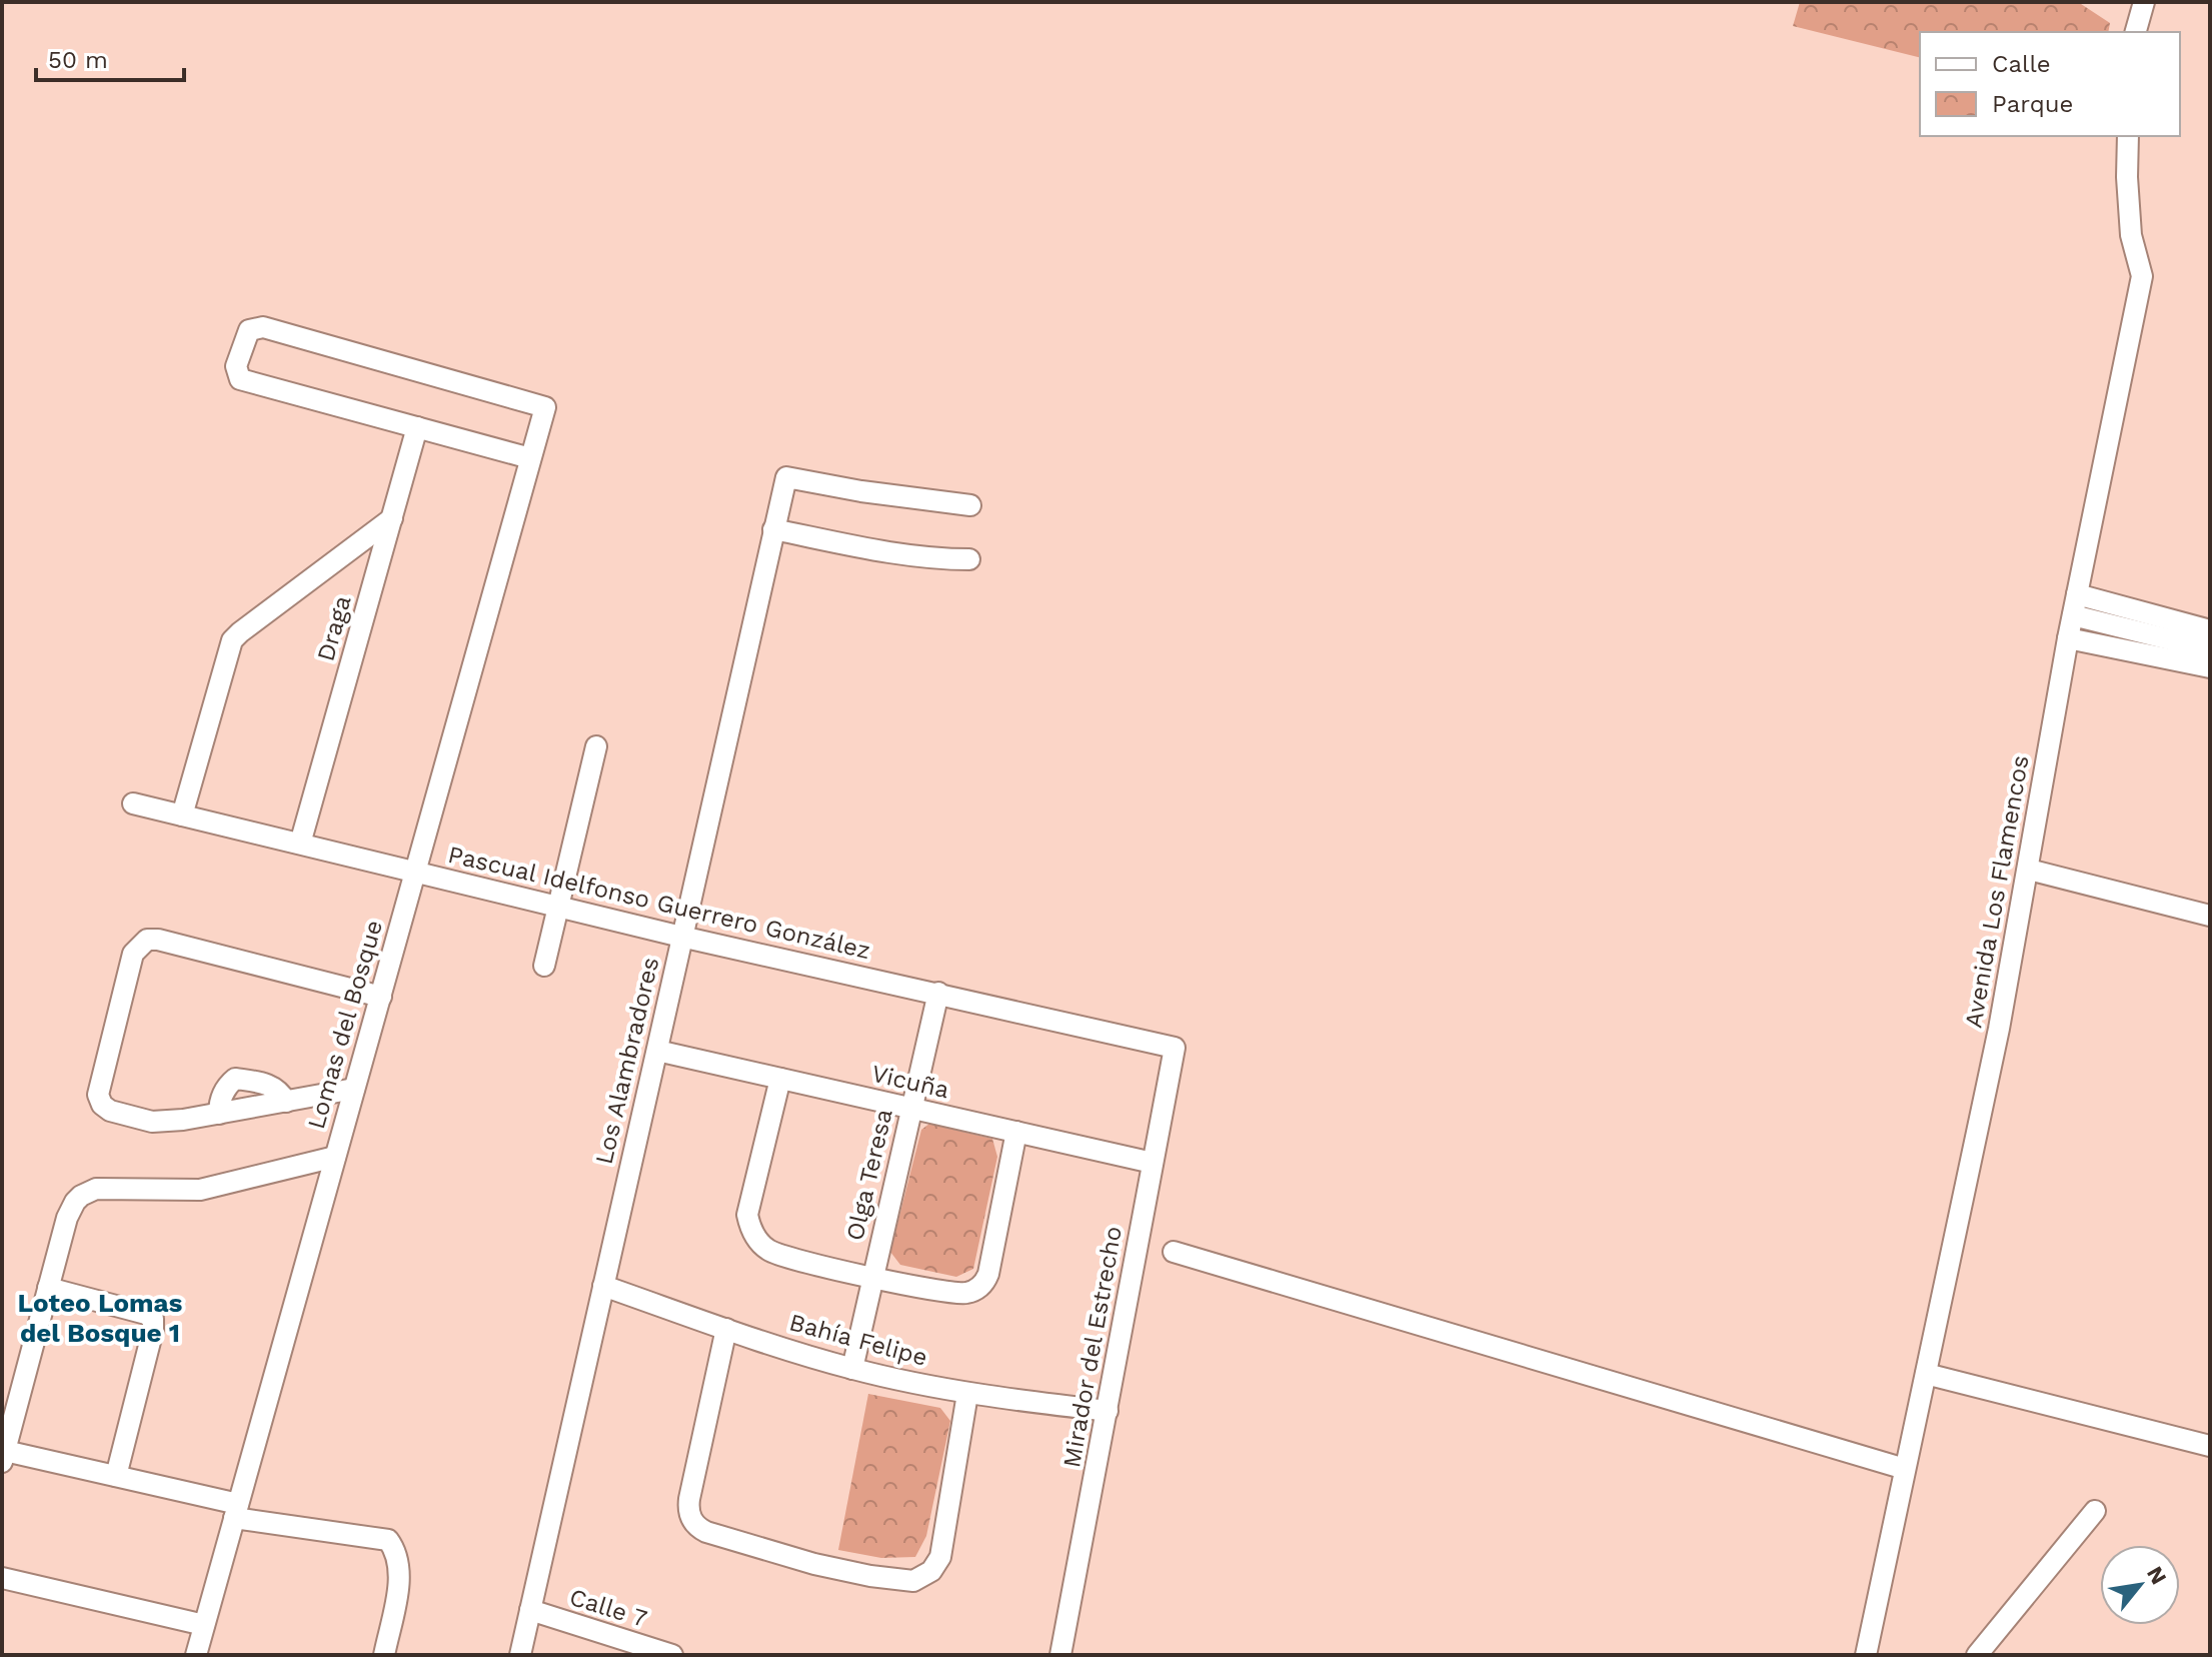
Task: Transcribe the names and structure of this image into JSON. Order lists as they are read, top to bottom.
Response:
{
  "streets": {
    "street": [
      "Draga",
      "Avenida Los Flamencos",
      "Pascual Idelfonso Guerrero González",
      "Lomas del Bosque",
      "Los Alambradores",
      "Vicuña",
      "Olga Teresa",
      "Bahía Felipe",
      "Mirador del Estrecho",
      "Calle 7"
    ]
  },
  "crossings": [
    ["Draga", "Pascual Idelfonso Guerrero González"],
    ["Draga", "Lomas del Bosque"],
    ["Pascual Idelfonso Guerrero González", "Lomas del Bosque"],
    ["Pascual Idelfonso Guerrero González", "Los Alambradores"],
    ["Pascual Idelfonso Guerrero González", "Olga Teresa"],
    ["Pascual Idelfonso Guerrero González", "Mirador del Estrecho"],
    ["Los Alambradores", "Vicuña"],
    ["Los Alambradores", "Bahía Felipe"],
    ["Los Alambradores", "Calle 7"],
    ["Vicuña", "Olga Teresa"],
    ["Vicuña", "Mirador del Estrecho"],
    ["Olga Teresa", "Bahía Felipe"],
    ["Bahía Felipe", "Mirador del Estrecho"]
  ],
  "districts": ["Loteo Lomas del Bosque 1"],
  "legend": ["Calle", "Parque"],
  "scale_bar": "50 m",
  "north": "top right"
}
